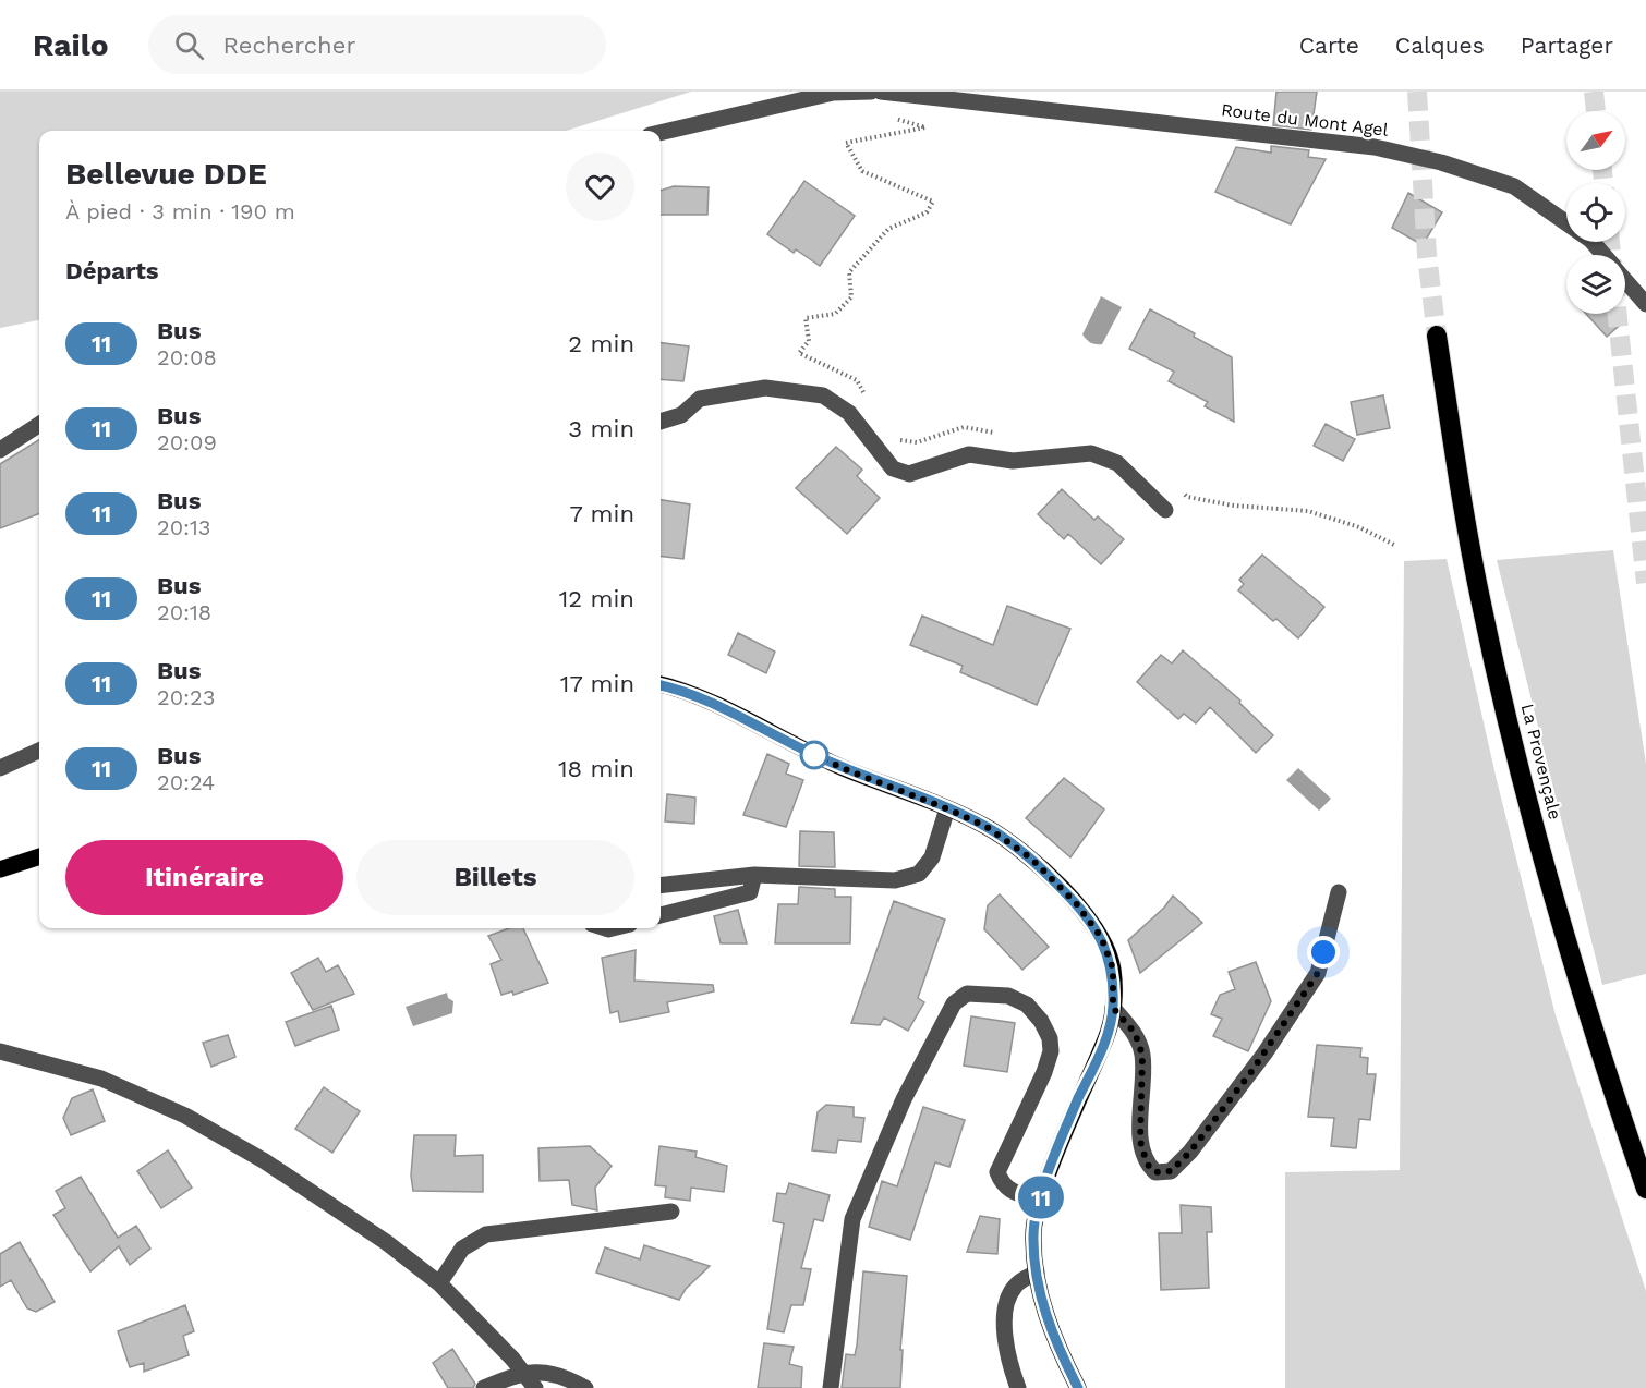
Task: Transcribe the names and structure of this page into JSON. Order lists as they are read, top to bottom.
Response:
{
  "streets": {
    "highway": ["La Provençale"],
    "street": ["Route du Mont Agel"]
  },
  "lines": ["bus line 11"],
  "north": "top right",
  "page": {
    "header": "Railo",
    "search": "Rechercher",
    "nav": ["Carte", "Calques", "Partager"],
    "on_map": "11",
    "heading": [
      ["Bellevue DDE", "À pied · 3 min · 190 m"],
      "Départs"
    ],
    "list": [
      {
        "mark": "11",
        "name": "Bus",
        "note": "20:08",
        "value": "2 min"
      },
      {
        "mark": "11",
        "name": "Bus",
        "note": "20:09",
        "value": "3 min"
      },
      {
        "mark": "11",
        "name": "Bus",
        "note": "20:13",
        "value": "7 min"
      },
      {
        "mark": "11",
        "name": "Bus",
        "note": "20:18",
        "value": "12 min"
      },
      {
        "mark": "11",
        "name": "Bus",
        "note": "20:23",
        "value": "17 min"
      },
      {
        "mark": "11",
        "name": "Bus",
        "note": "20:24",
        "value": "18 min"
      }
    ],
    "buttons": ["Itinéraire", "Billets"]
  }
}
